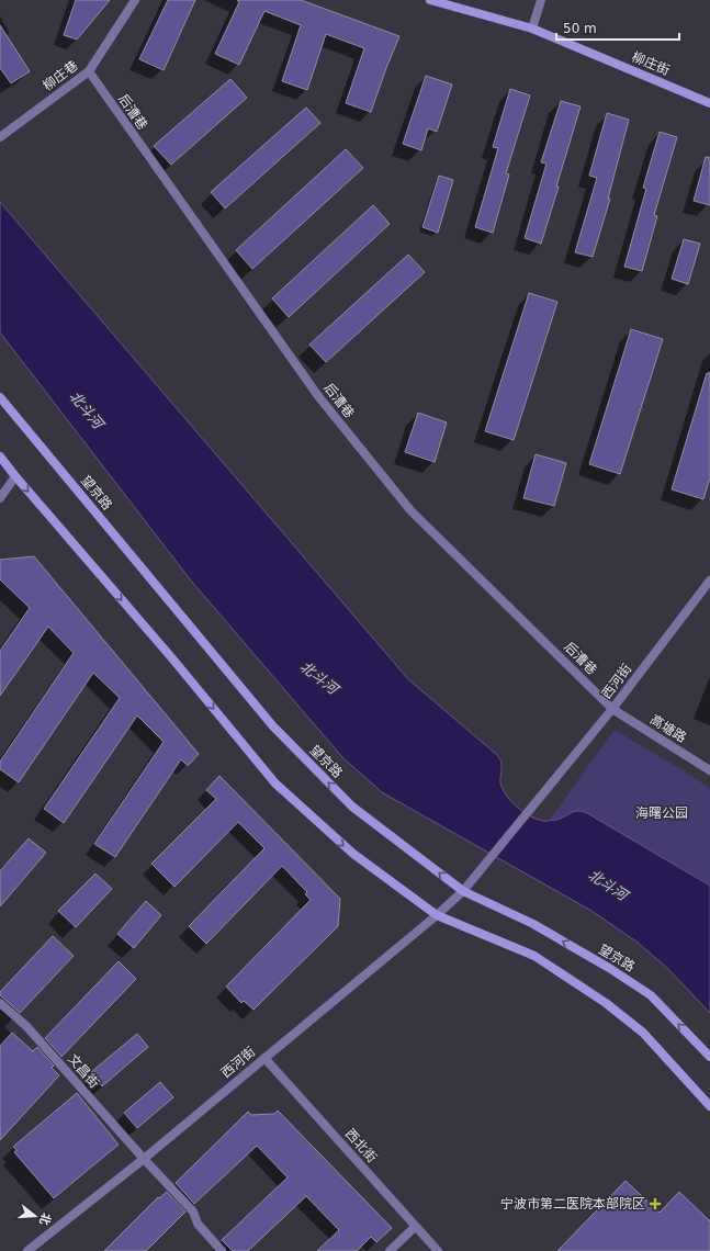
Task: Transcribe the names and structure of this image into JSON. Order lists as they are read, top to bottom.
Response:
{
  "streets": {
    "main road": ["柳庄街", "望京路"],
    "street": [
      "柳庄巷",
      "后漕巷",
      "西河街",
      "高塘路",
      "文昌街",
      "西北街"
    ]
  },
  "crossings": [
    ["柳庄巷", "后漕巷"],
    ["后漕巷", "西河街"],
    ["后漕巷", "高塘路"],
    ["望京路", "西河街"],
    ["西河街", "高塘路"],
    ["西河街", "文昌街"],
    ["西河街", "西北街"]
  ],
  "water": ["北斗河"],
  "parks": ["海曙公园"],
  "places": {
    "health": ["宁波市第二医院本部院区"]
  },
  "scale_bar": "50 m",
  "north": "right"
}
